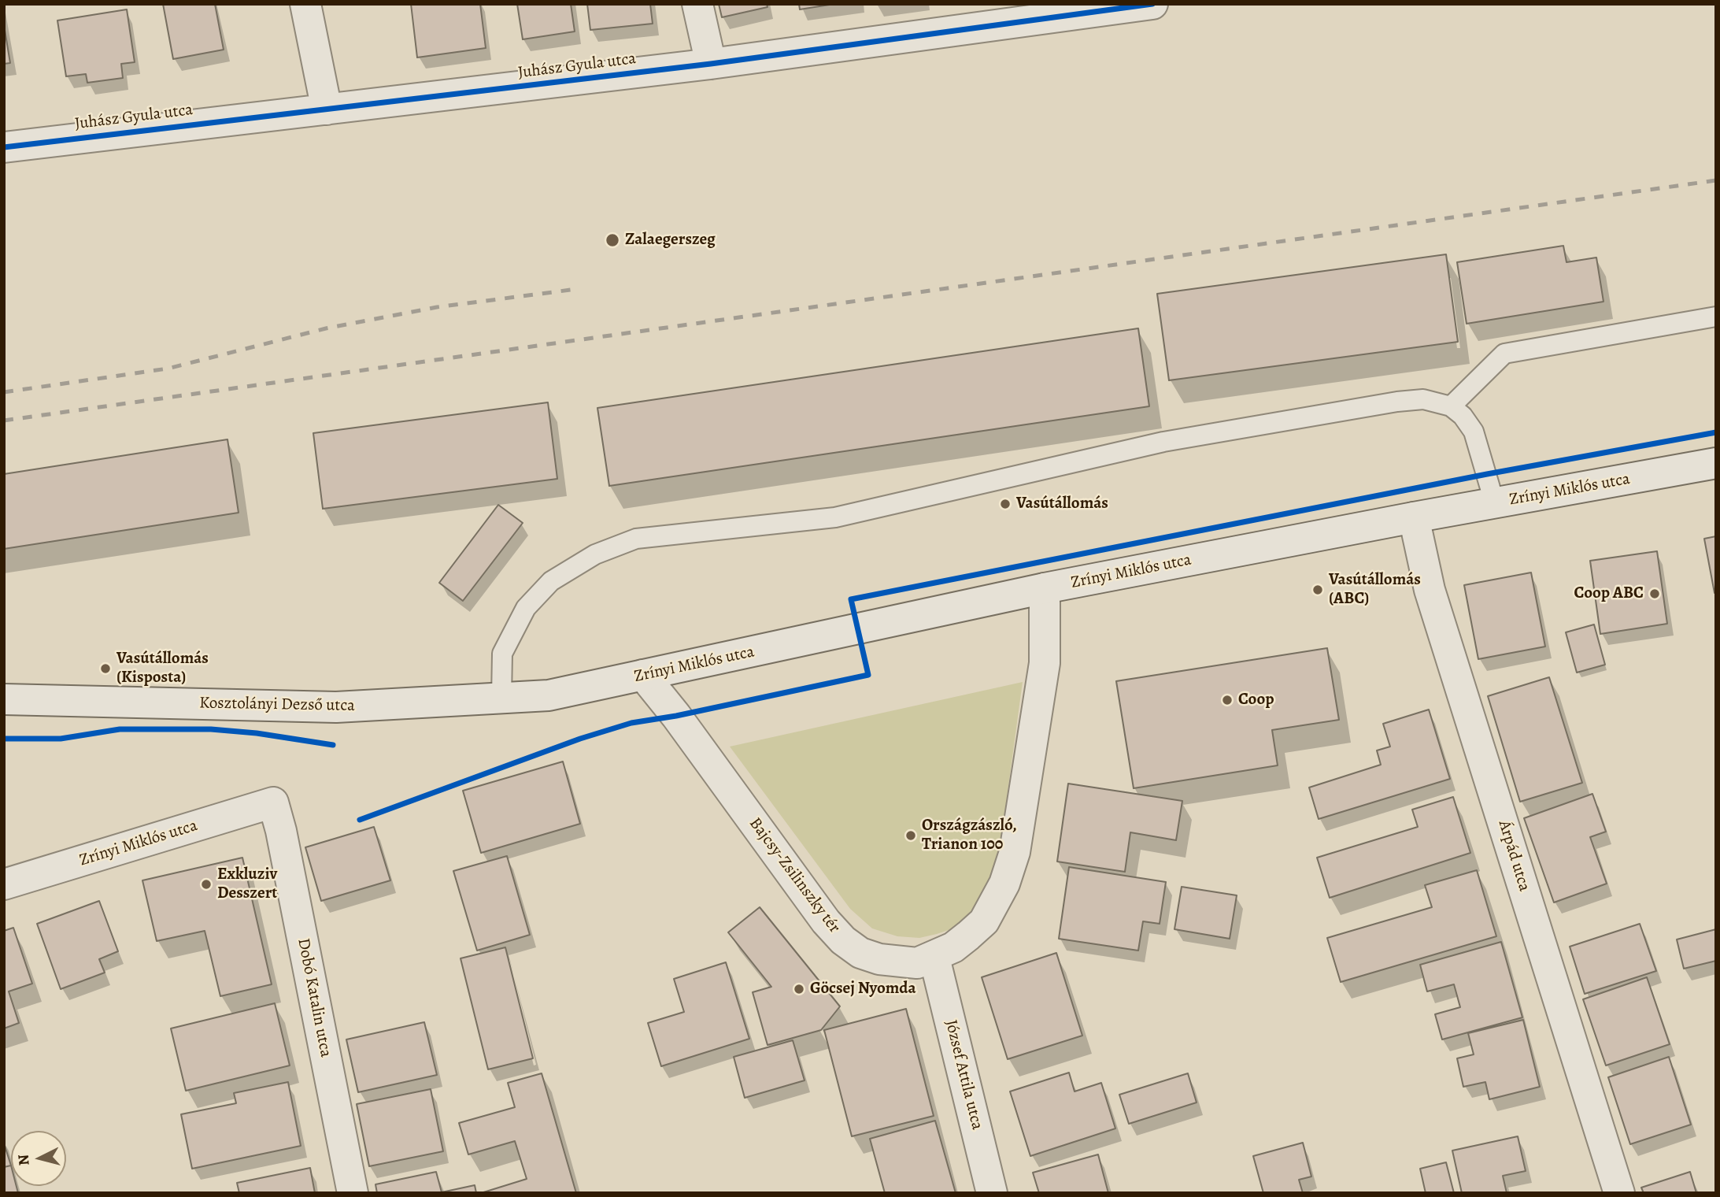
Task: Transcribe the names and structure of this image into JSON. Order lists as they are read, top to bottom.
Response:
{
  "streets": {
    "street": [
      "Juhász Gyula utca",
      "Zrínyi Miklós utca",
      "Kosztolányi Dezső utca",
      "Árpád utca",
      "Bajcsy-Zsilinszky tér",
      "Dobó Katalin utca",
      "József Attila utca"
    ]
  },
  "crossings": [
    ["Zrínyi Miklós utca", "Kosztolányi Dezső utca"],
    ["Zrínyi Miklós utca", "Árpád utca"],
    ["Zrínyi Miklós utca", "Bajcsy-Zsilinszky tér"],
    ["Zrínyi Miklós utca", "Dobó Katalin utca"],
    ["Bajcsy-Zsilinszky tér", "József Attila utca"]
  ],
  "places": [
    "Zalaegerszeg",
    "Vasútállomás",
    "Vasútállomás (ABC)",
    "Coop ABC",
    "Vasútállomás (Kisposta)",
    "Coop",
    "Országzászló, Trianon 100",
    "Exkluziv Desszert",
    "Göcsej Nyomda"
  ],
  "north": "left"
}
